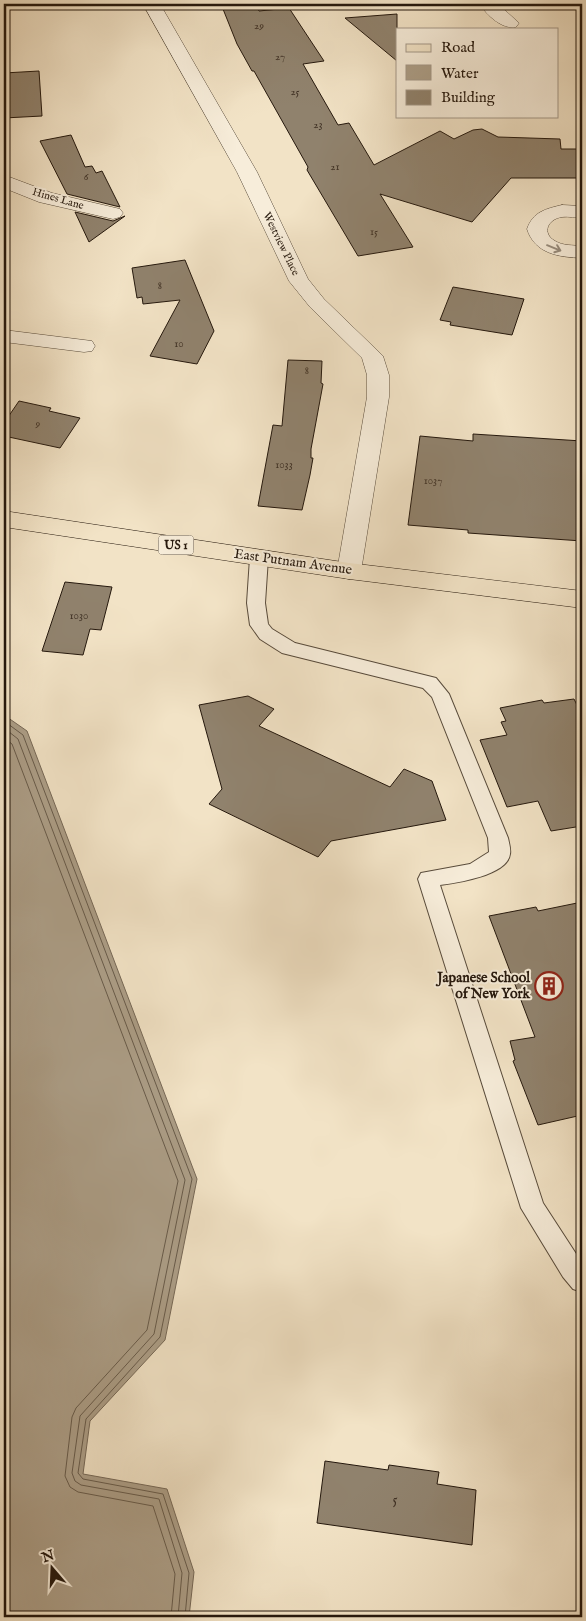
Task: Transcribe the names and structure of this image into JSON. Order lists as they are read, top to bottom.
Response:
{
  "streets": {
    "main road": ["US 1", "East Putnam Avenue"],
    "street": ["Hines Lane", "Westview Place"]
  },
  "crossings": [
    ["Westview Place", "East Putnam Avenue"]
  ],
  "places": {
    "building": ["Japanese School of New York"]
  },
  "house_numbers": [
    "29",
    "27",
    "25",
    "23",
    "21",
    "6",
    "15",
    "8",
    "10",
    "8",
    "9",
    "1033",
    "1037",
    "1030",
    "5"
  ],
  "legend": ["Road", "Water", "Building"],
  "north": "top"
}
